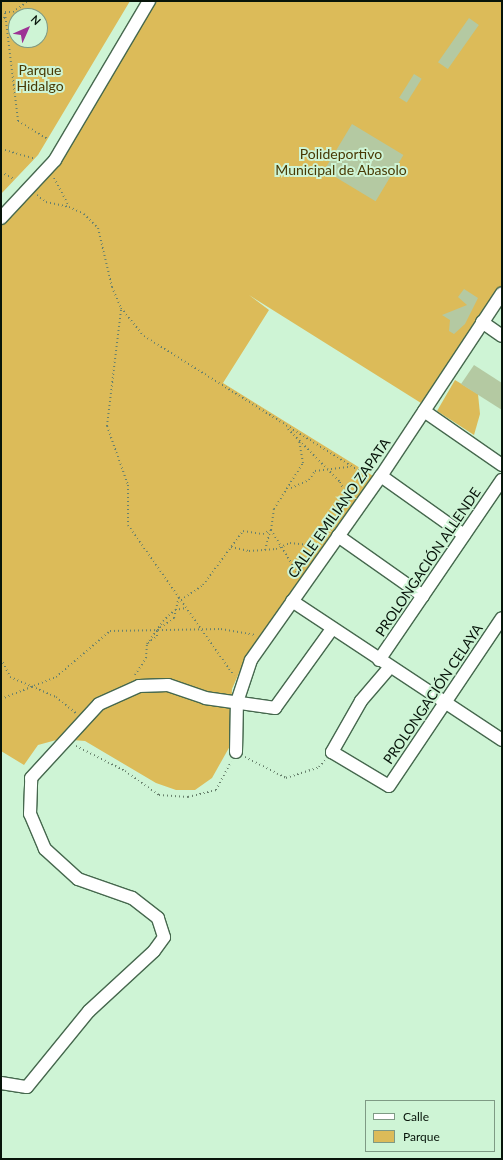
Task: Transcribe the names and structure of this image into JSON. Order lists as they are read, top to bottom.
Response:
{
  "streets": {
    "street": ["CALLE EMILIANO ZAPATA", "PROLONGACIÓN ALLENDE", "PROLONGACIÓN CELAYA"]
  },
  "parks": ["Parque Hidalgo", "Polideportivo Municipal de Abasolo"],
  "legend": ["Calle", "Parque"],
  "north": "top right"
}
